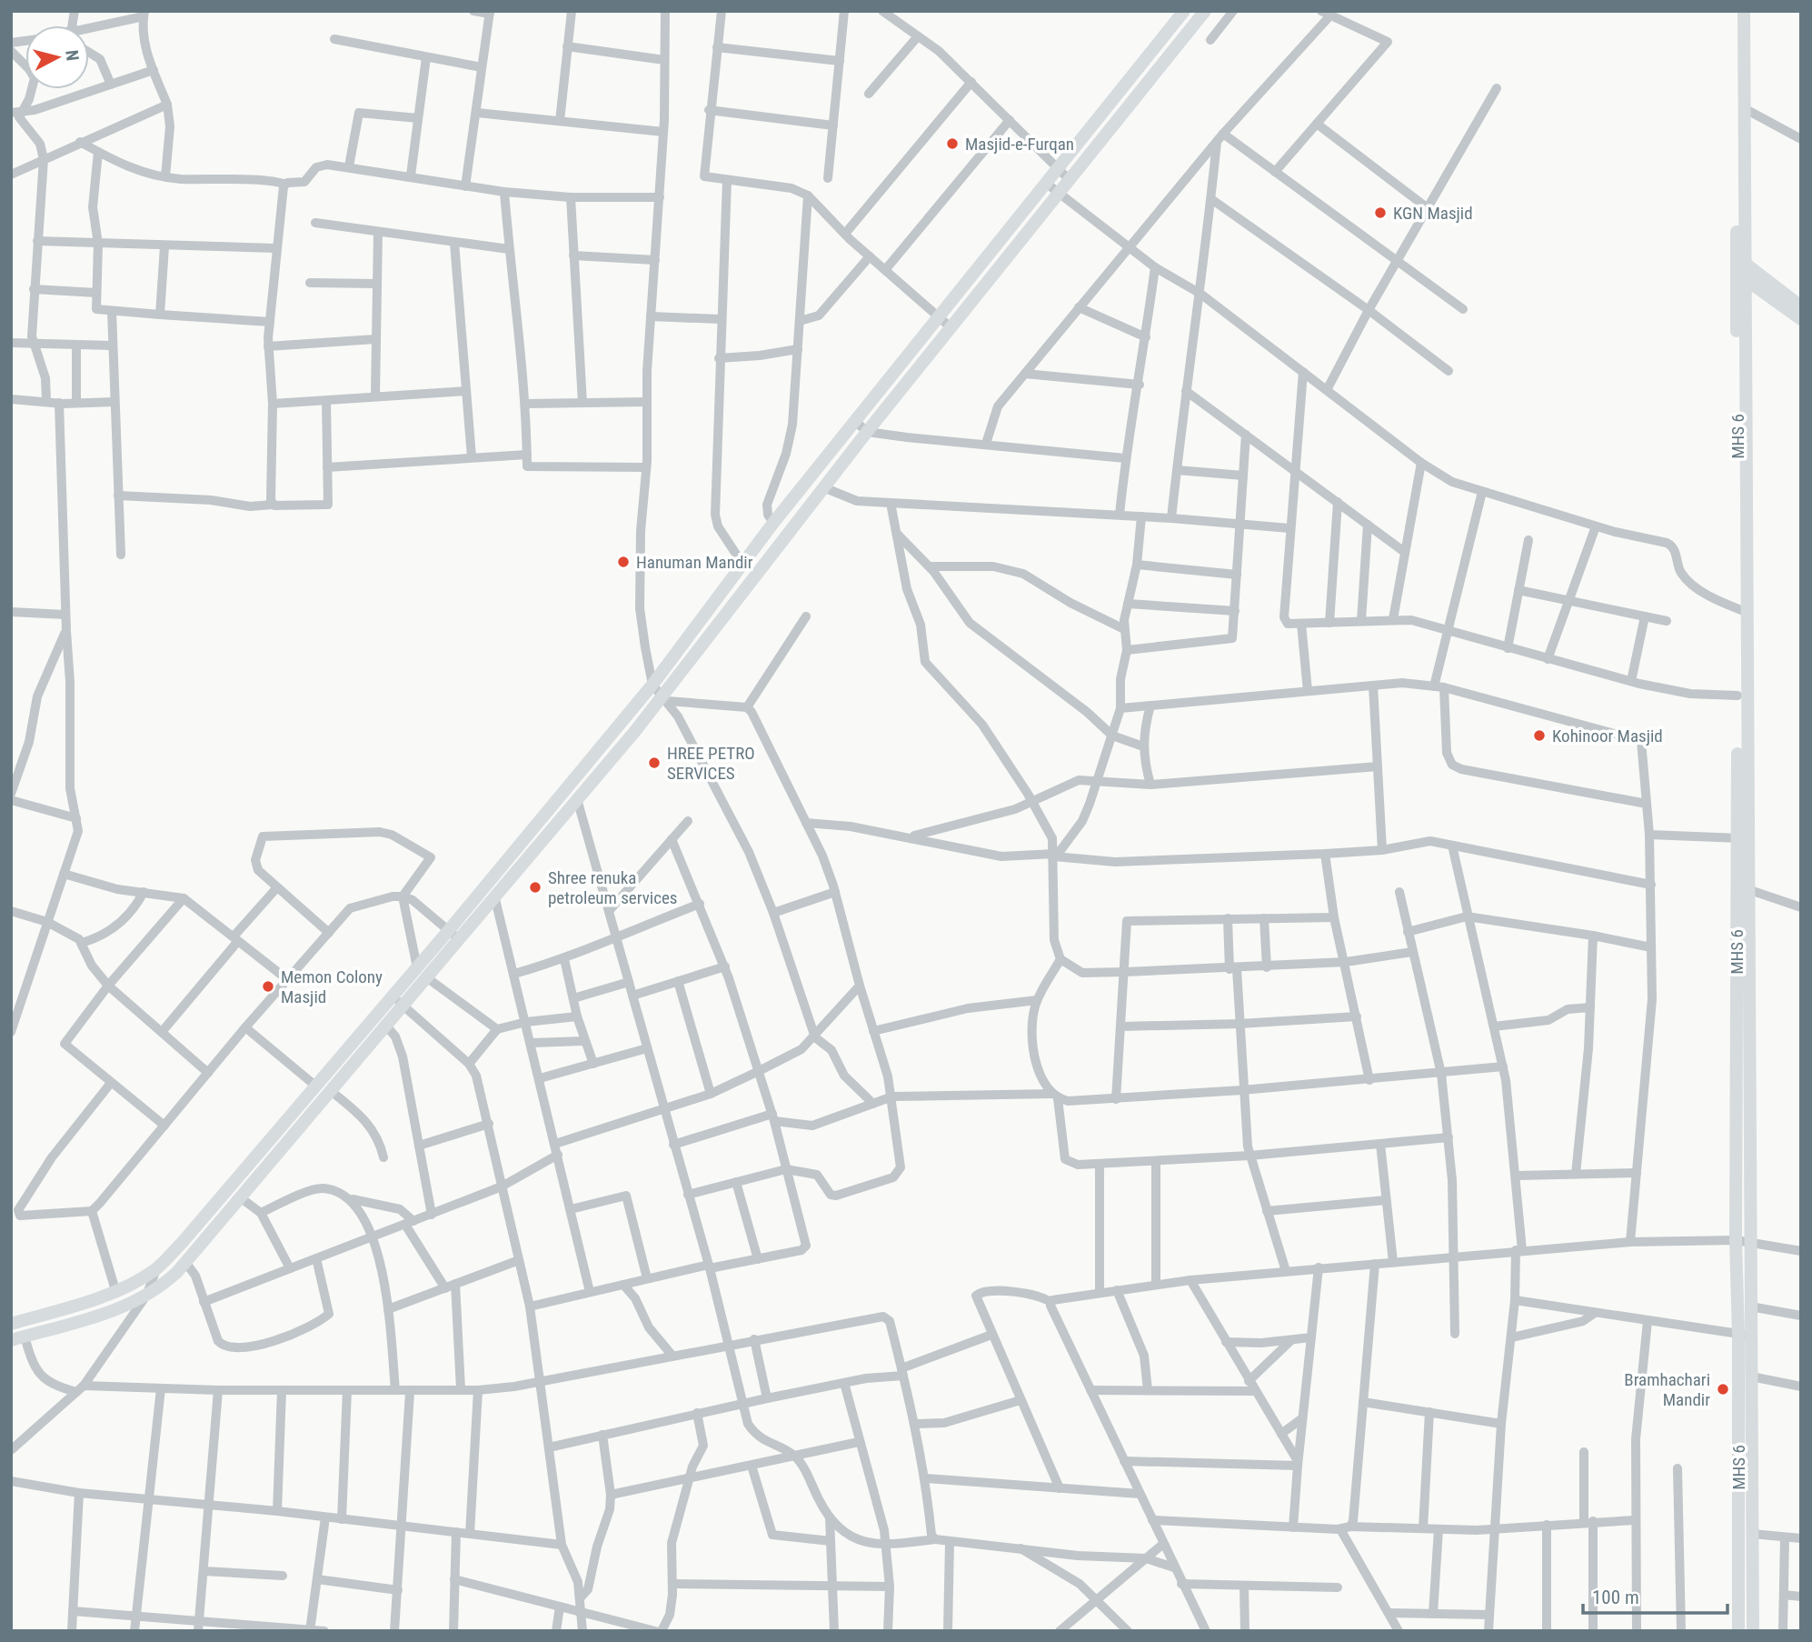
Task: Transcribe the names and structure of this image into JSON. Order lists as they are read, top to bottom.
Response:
{
  "streets": {
    "main road": ["MHS 6"]
  },
  "places": [
    "Masjid-e-Furqan",
    "KGN Masjid",
    "Hanuman Mandir",
    "Kohinoor Masjid",
    "HREE PETRO SERVICES",
    "Shree renuka petroleum services",
    "Memon Colony Masjid",
    "Bramhachari Mandir"
  ],
  "scale_bar": "100 m",
  "north": "right"
}
